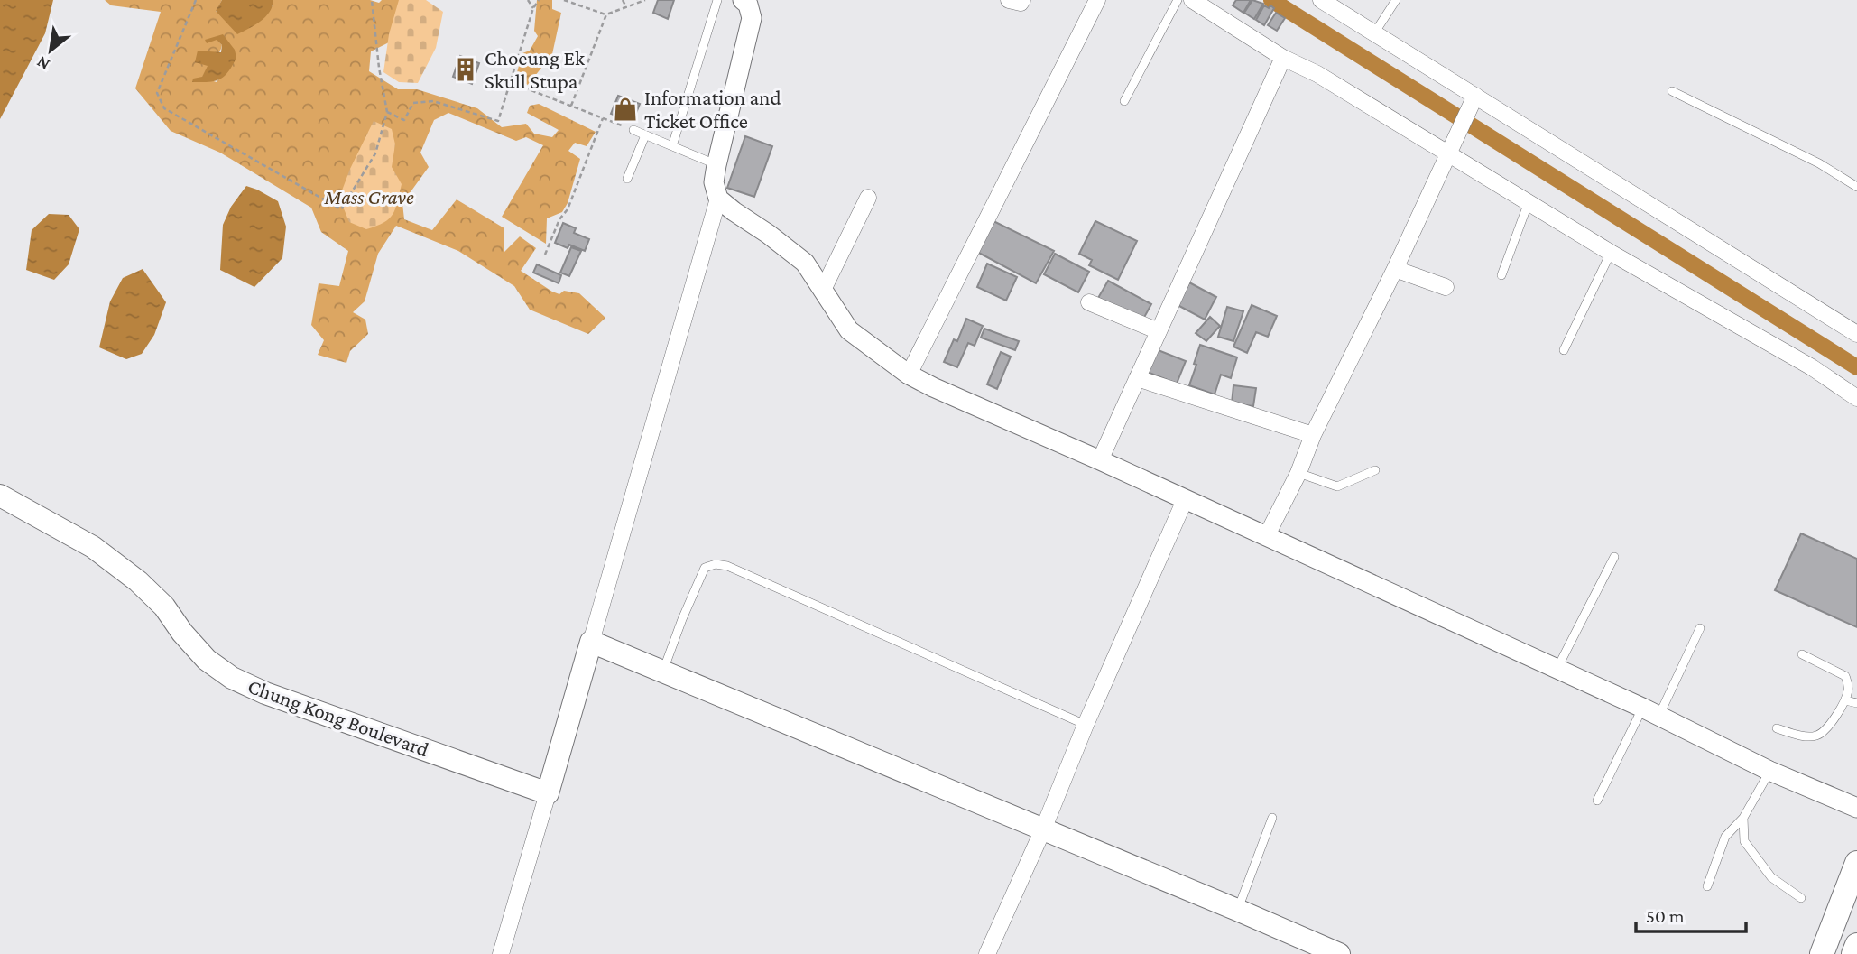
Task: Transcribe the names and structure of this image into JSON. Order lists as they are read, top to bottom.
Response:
{
  "streets": {
    "main road": ["Chung Kong Boulevard"]
  },
  "parks": ["Mass Grave"],
  "places": {
    "building": ["Choeung Ek Skull Stupa"],
    "shop": ["Information and Ticket Office"]
  },
  "scale_bar": "50 m",
  "north": "bottom left"
}
